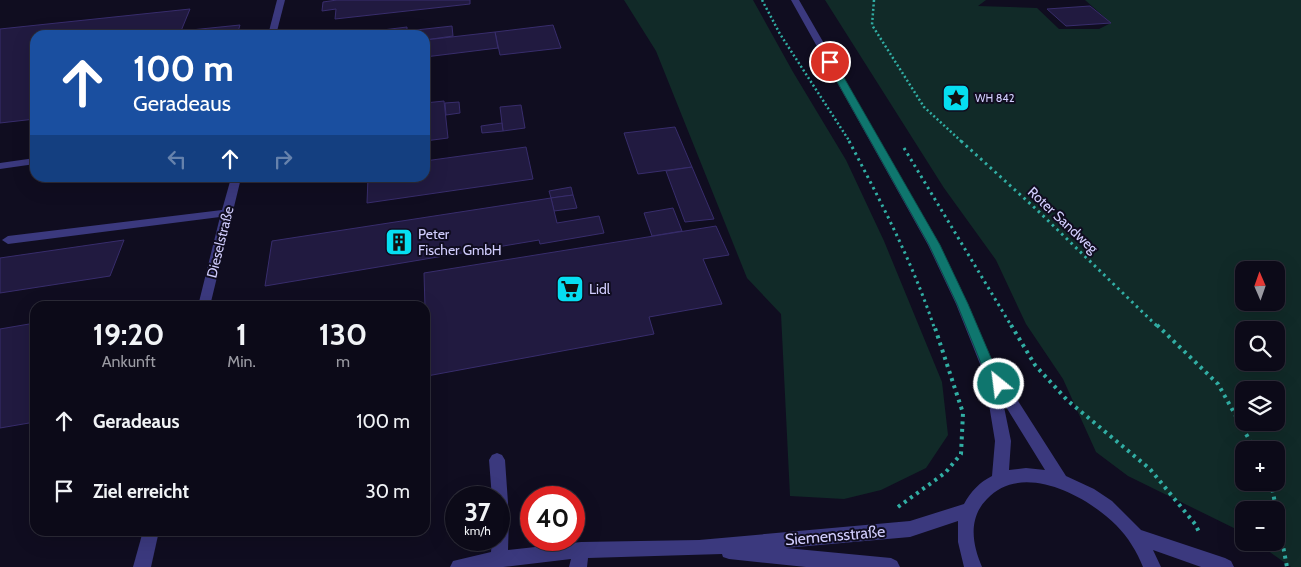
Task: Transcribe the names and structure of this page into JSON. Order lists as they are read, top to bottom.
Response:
{
  "streets": {
    "street": ["Dieselstraße", "Siemensstraße"],
    "path": ["Roter Sandweg"]
  },
  "places": {
    "place": ["WH 842"],
    "building": ["Peter Fischer GmbH"],
    "supermarket": ["Lidl"]
  },
  "north": "top",
  "page": {
    "turn": ["100 m", "Geradeaus"],
    "map_buttons": ["+", "−"],
    "eta": [
      "19:20",
      "Ankunft",
      "1",
      "Min.",
      "130",
      "m"
    ],
    "list": [
      {
        "name": "Geradeaus",
        "value": "100 m"
      },
      {
        "name": "Ziel erreicht",
        "value": "30 m"
      }
    ],
    "speed": "37 km/h",
    "limit": "40"
  }
}
